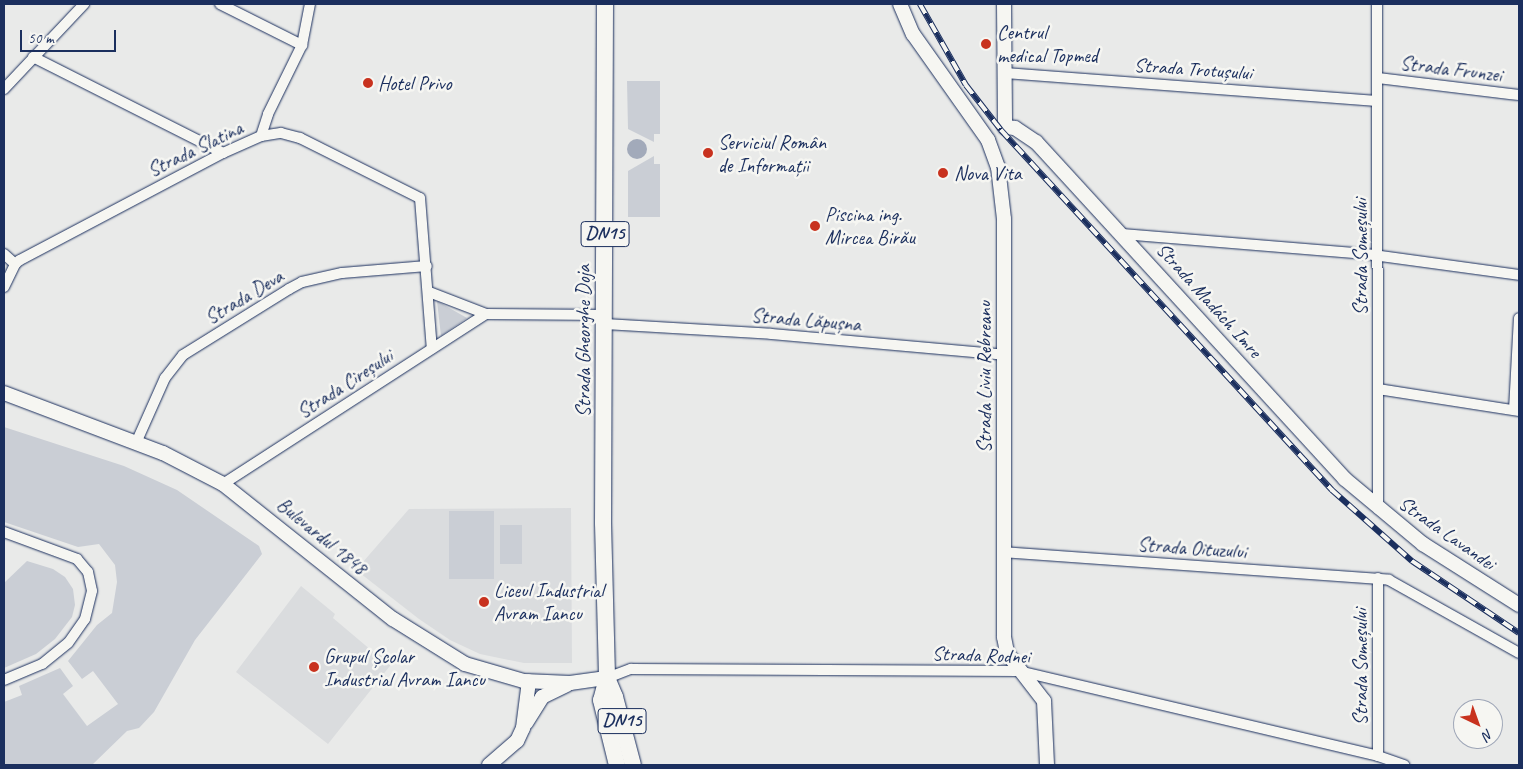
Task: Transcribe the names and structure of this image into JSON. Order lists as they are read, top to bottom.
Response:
{
  "streets": {
    "main road": ["DN15", "Strada Gheorghe Doja"],
    "street": [
      "Strada Trotușului",
      "Strada Frunzei",
      "Strada Slatina",
      "Strada Someșului",
      "Strada Deva",
      "Strada Madách Imre",
      "Strada Lăpușna",
      "Strada Liviu Rebreanu",
      "Strada Cireșului",
      "Strada Lavandei",
      "Bulevardul 1848",
      "Strada Oituzului",
      "Strada Rodnei"
    ]
  },
  "crossings": [
    ["Strada Trotușului", "Strada Someșului"],
    ["Strada Frunzei", "Strada Someșului"],
    ["Strada Slatina", "Strada Deva"],
    ["Strada Someșului", "Strada Madách Imre"],
    ["Strada Someșului", "Strada Lavandei"],
    ["Strada Someșului", "Strada Oituzului"],
    ["Strada Someșului", "Strada Rodnei"],
    ["Strada Deva", "Bulevardul 1848"],
    ["Strada Madách Imre", "Strada Lavandei"],
    ["Strada Lăpușna", "Strada Gheorghe Doja"],
    ["Strada Lăpușna", "Strada Liviu Rebreanu"],
    ["Strada Lăpușna", "Strada Cireșului"],
    ["Strada Gheorghe Doja", "Bulevardul 1848"],
    ["Strada Gheorghe Doja", "Strada Rodnei"],
    ["Strada Liviu Rebreanu", "Strada Oituzului"],
    ["Strada Liviu Rebreanu", "Strada Rodnei"],
    ["Strada Cireșului", "Bulevardul 1848"],
    ["Bulevardul 1848", "Strada Rodnei"]
  ],
  "places": [
    "Centrul medical Topmed",
    "Hotel Privo",
    "Serviciul Român de Informații",
    "Nova Vita",
    "Piscina ing. Mircea Birău",
    "Liceul Industrial Avram Iancu",
    "Grupul Școlar Industrial Avram Iancu"
  ],
  "scale_bar": "50 m",
  "north": "bottom right"
}
